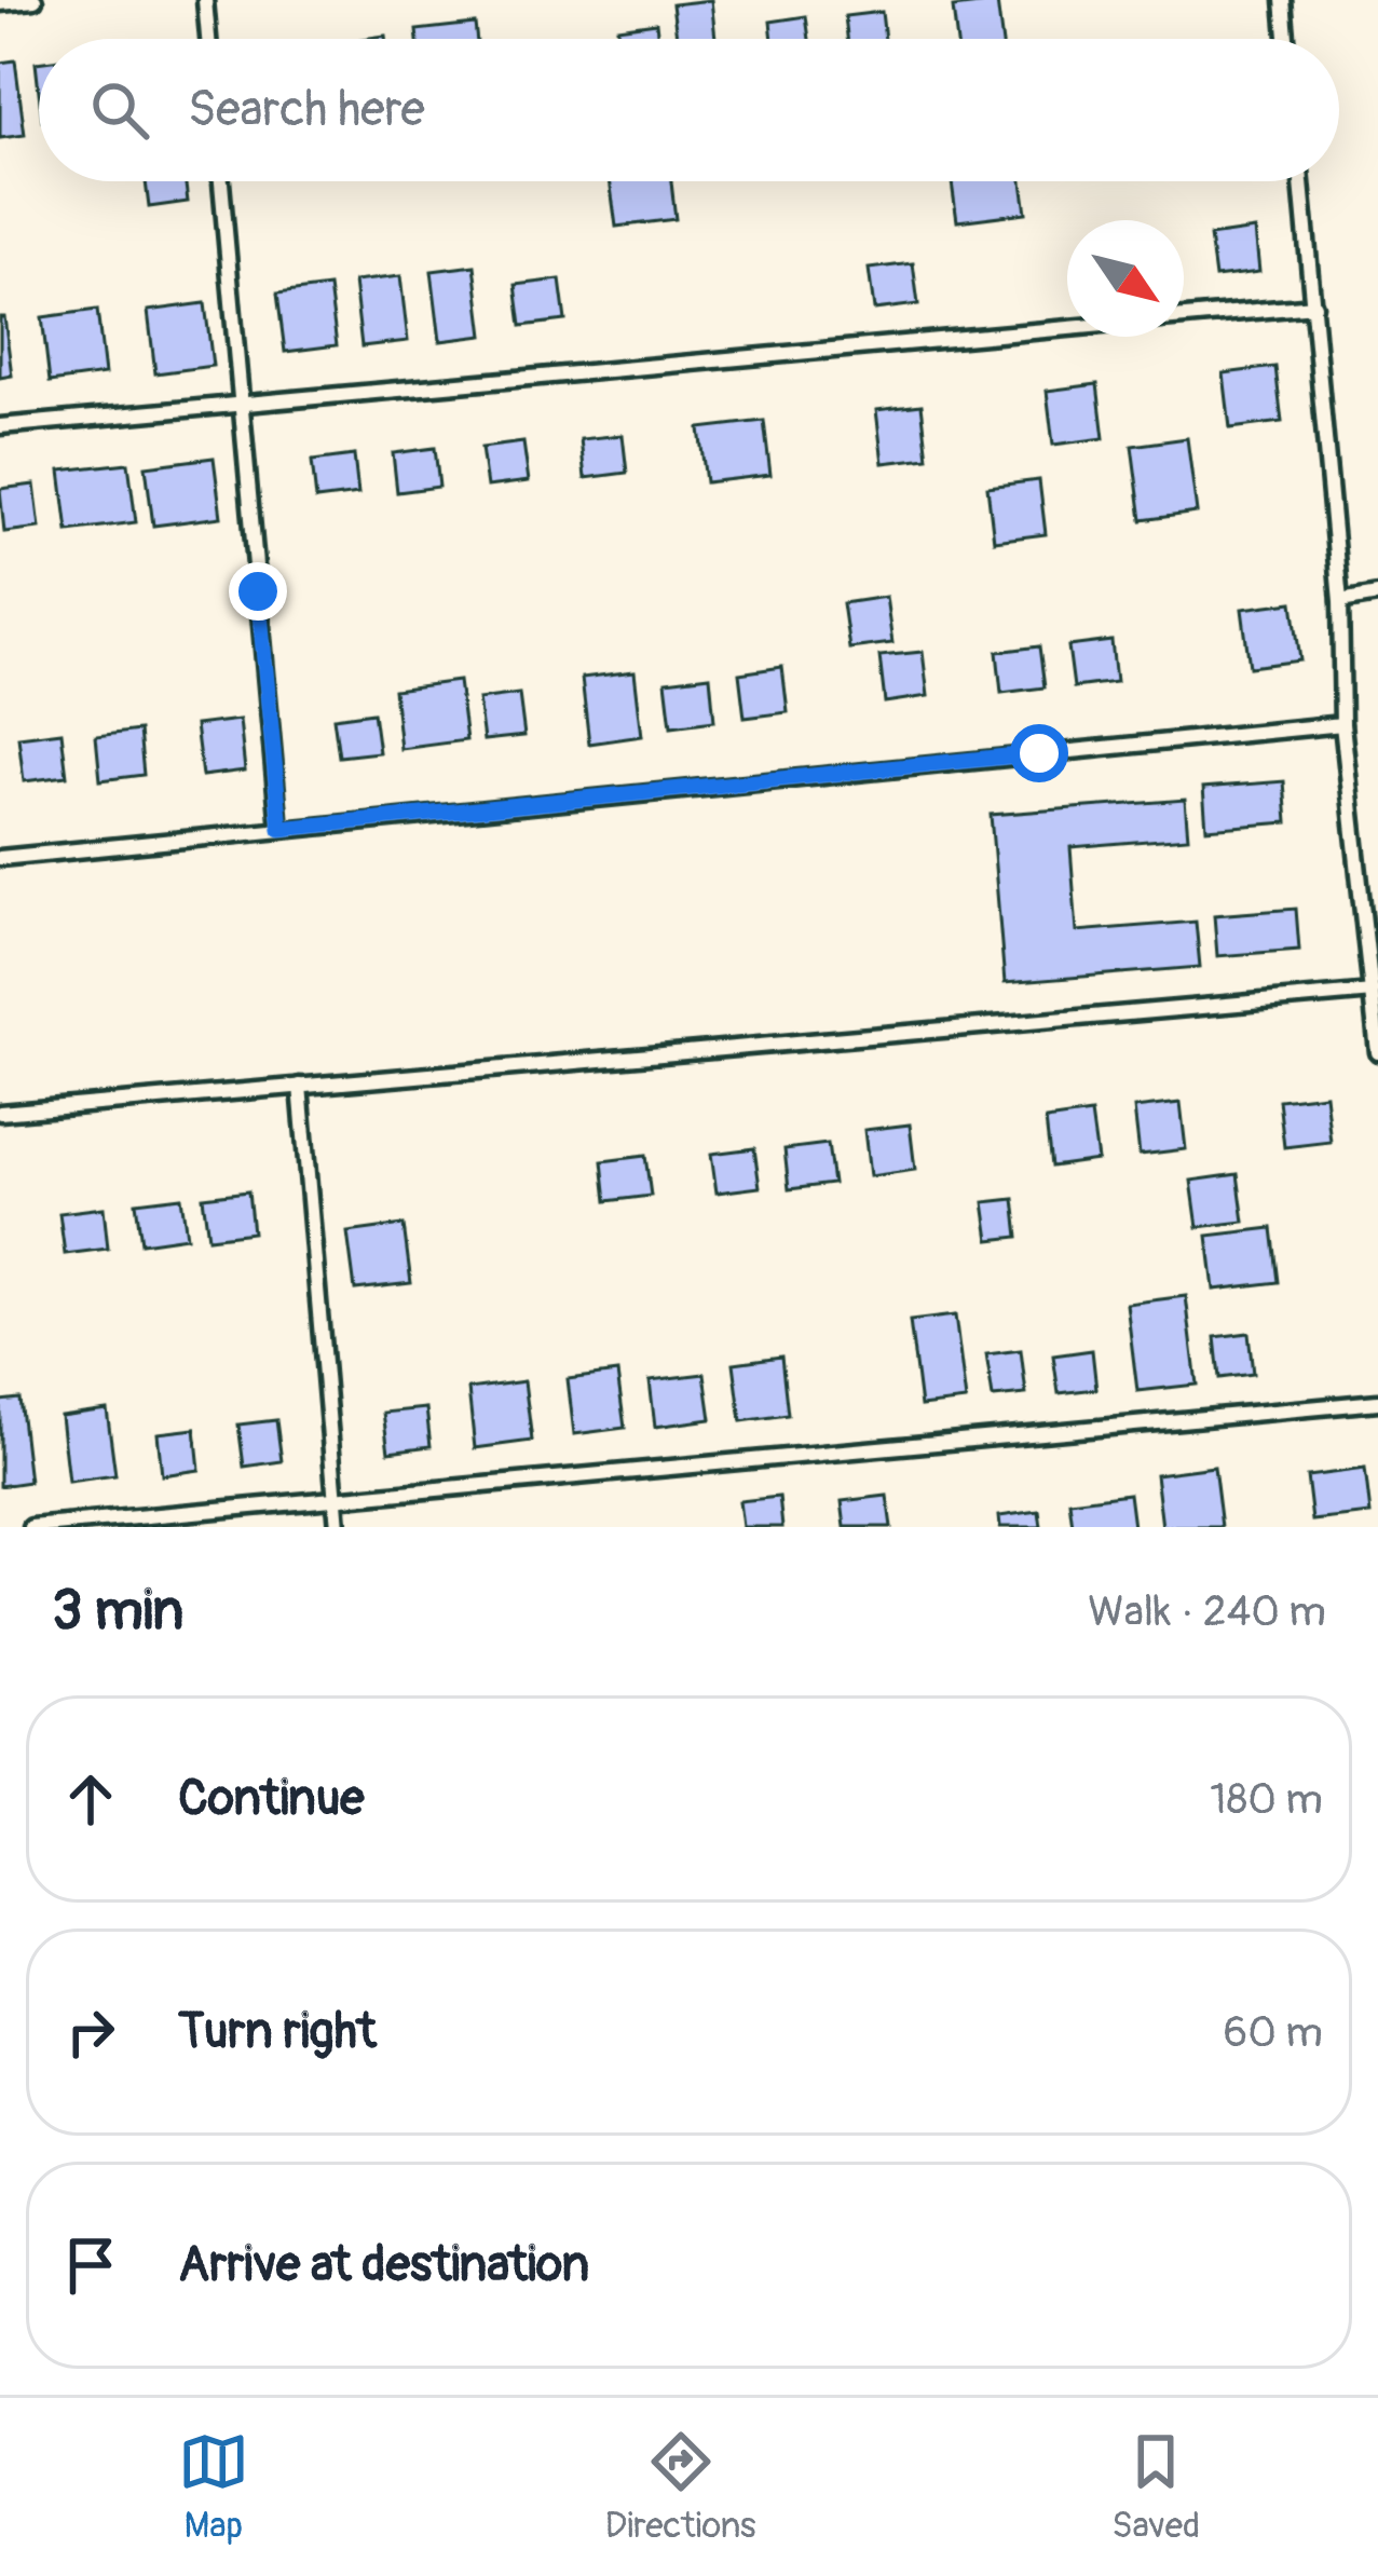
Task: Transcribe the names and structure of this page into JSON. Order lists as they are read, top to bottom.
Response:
{
  "north": "bottom right",
  "page": {
    "search": "Search here",
    "heading": ["3 min", "Walk · 240 m"],
    "list": [
      ["Continue", "180 m"],
      ["Turn right", "60 m"],
      "Arrive at destination"
    ],
    "nav": ["Map", "Directions", "Saved"]
  }
}
